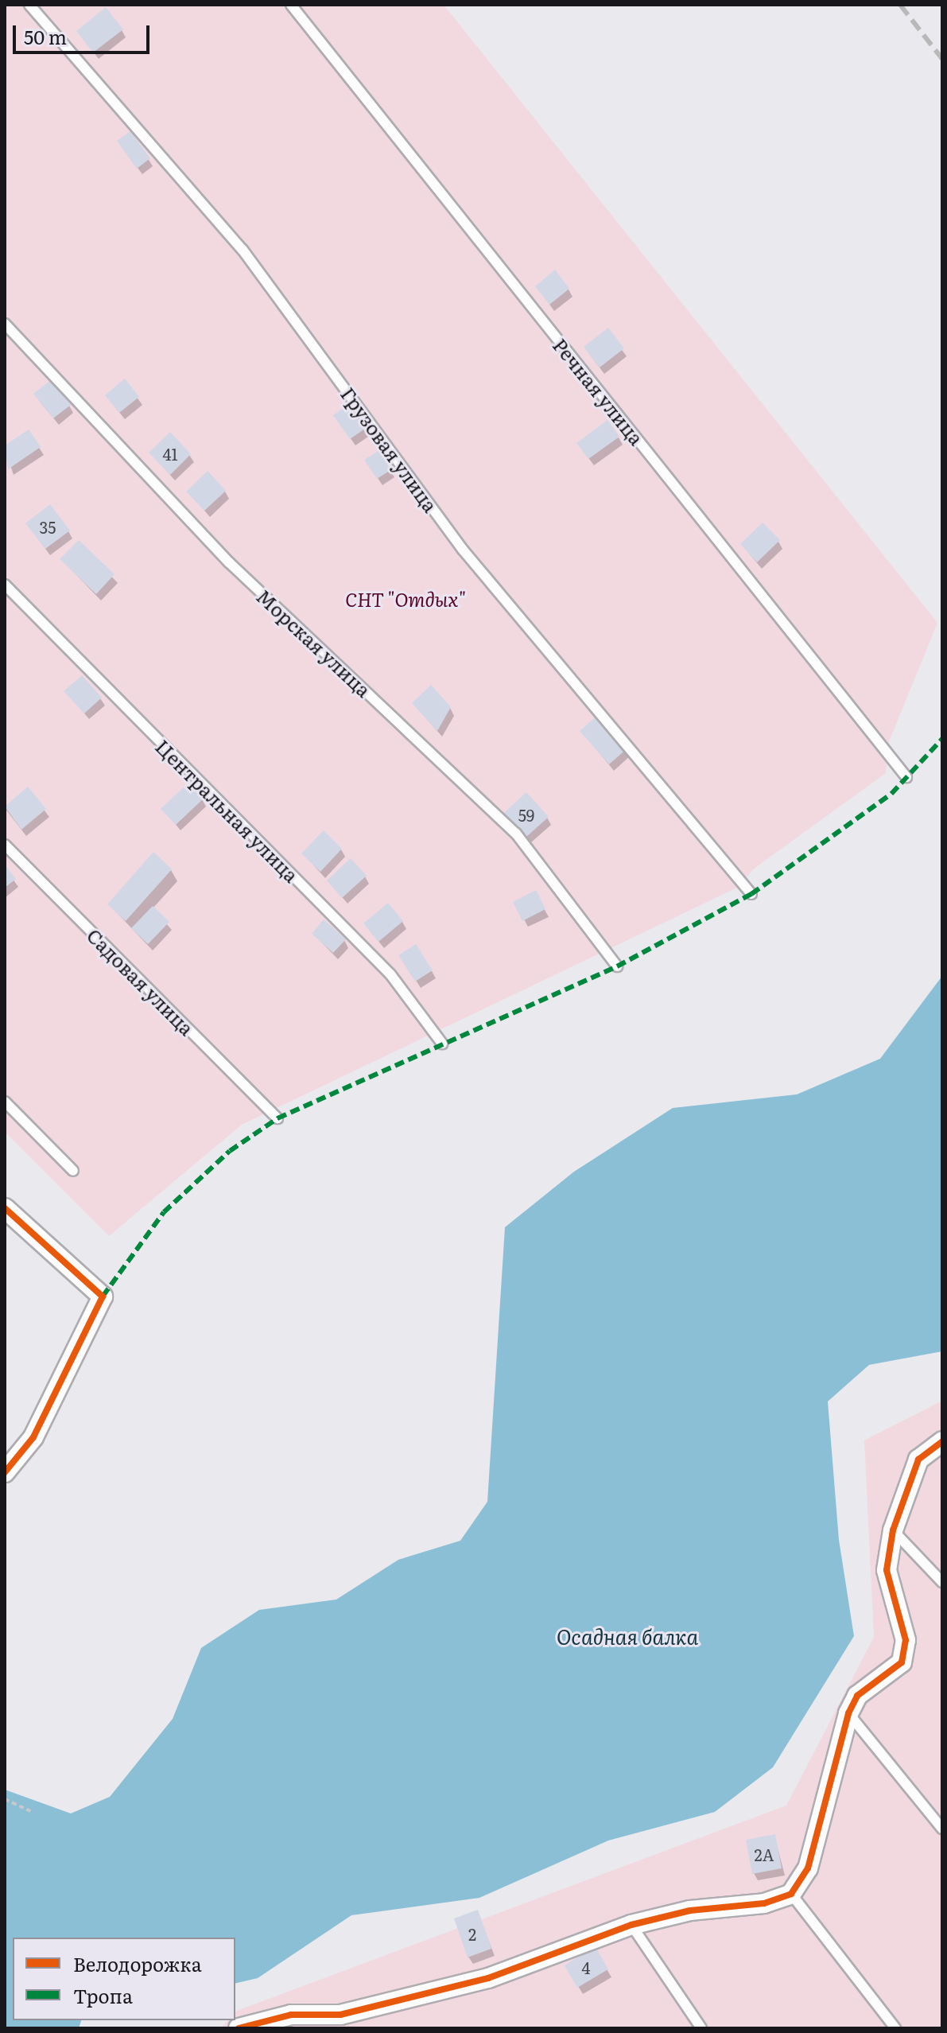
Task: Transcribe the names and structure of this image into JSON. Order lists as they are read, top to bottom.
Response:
{
  "streets": {
    "lane": [
      "Речная улица",
      "Грузовая улица",
      "Морская улица",
      "Центральная улица",
      "Садовая улица"
    ]
  },
  "water": ["Осадная балка"],
  "parks": ["СНТ \"Отдых\""],
  "house_numbers": [
    "41",
    "35",
    "59",
    "2А",
    "2",
    "4"
  ],
  "legend": ["Велодорожка", "Тропа"],
  "scale_bar": "50 m"
}
